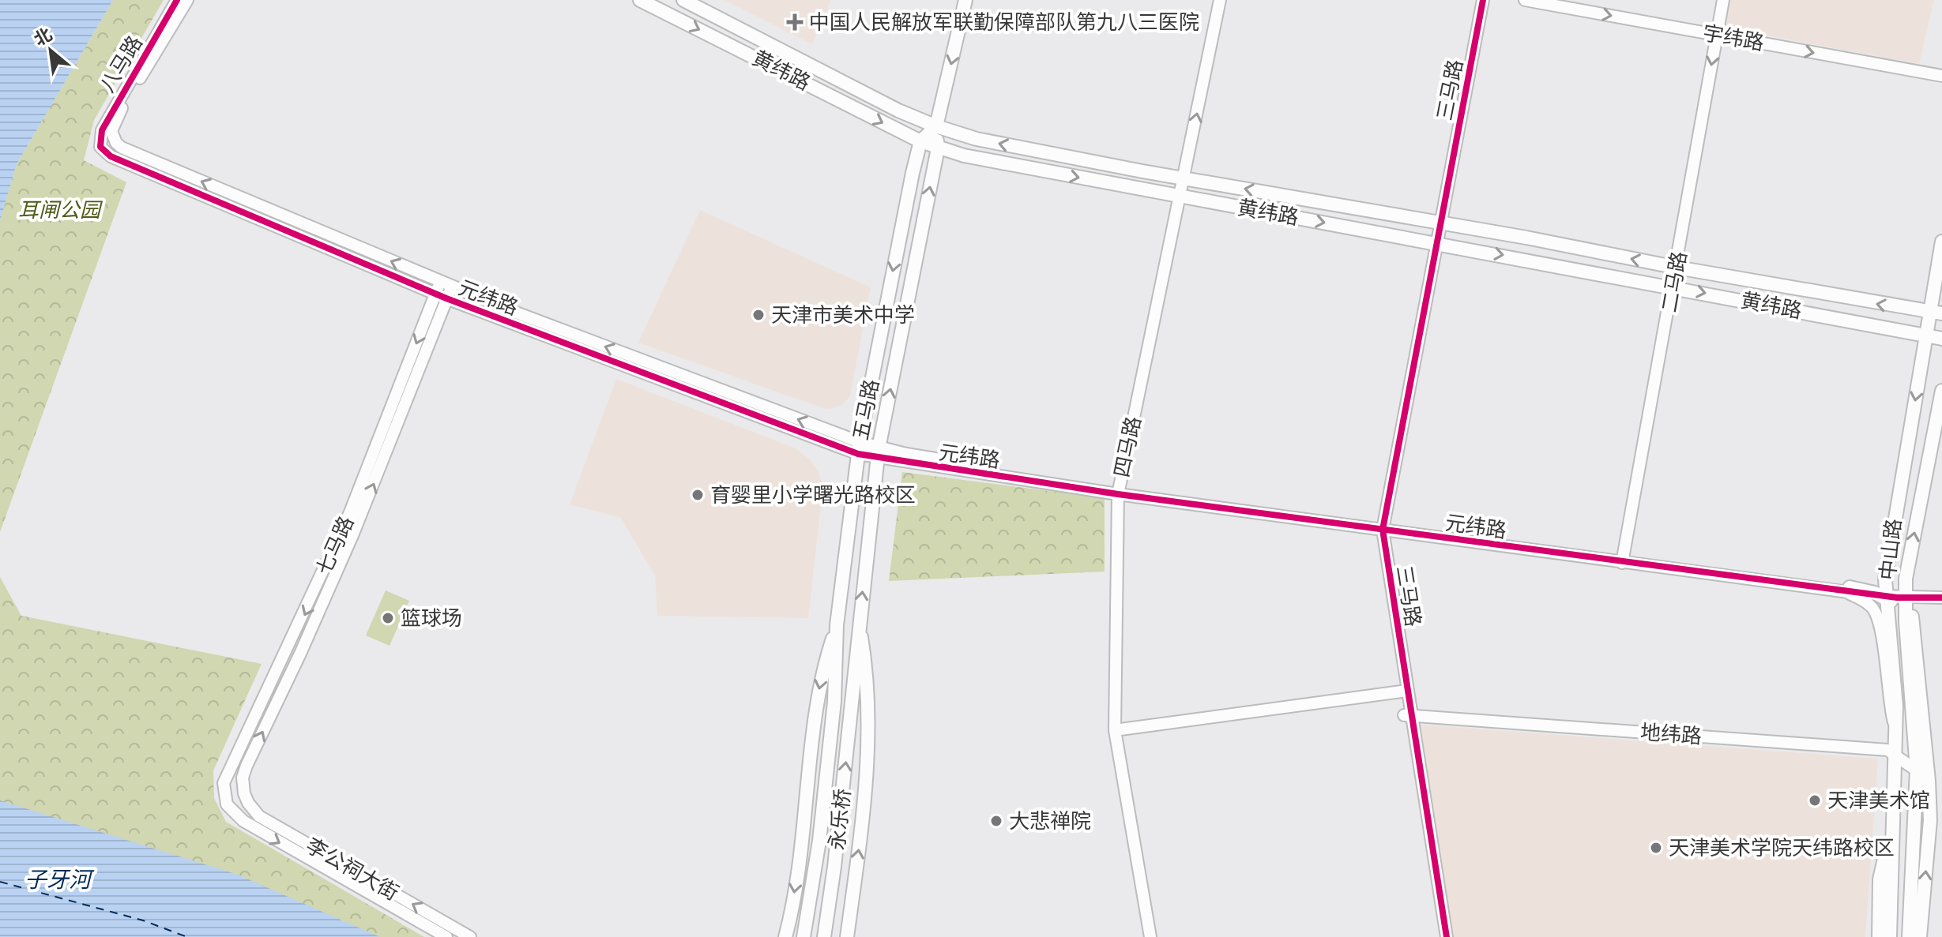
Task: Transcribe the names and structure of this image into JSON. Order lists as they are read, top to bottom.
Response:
{
  "streets": {
    "main road": [
      "黄纬路",
      "五马路",
      "中山路",
      "永乐桥"
    ],
    "street": [
      "宇纬路",
      "八马路",
      "三马路",
      "二马路",
      "元纬路",
      "四马路",
      "七马路",
      "地纬路",
      "李公祠大街"
    ]
  },
  "crossings": [
    ["宇纬路", "二马路"],
    ["八马路", "元纬路"],
    ["黄纬路", "三马路"],
    ["黄纬路", "二马路"],
    ["黄纬路", "五马路"],
    ["黄纬路", "四马路"],
    ["黄纬路", "中山路"],
    ["三马路", "元纬路"],
    ["三马路", "地纬路"],
    ["二马路", "元纬路"],
    ["元纬路", "五马路"],
    ["元纬路", "四马路"],
    ["元纬路", "七马路"],
    ["五马路", "永乐桥"],
    ["七马路", "李公祠大街"],
    ["中山路", "地纬路"]
  ],
  "one_way": ["宇纬路", "二马路"],
  "water": ["子牙河"],
  "parks": ["耳闸公园"],
  "places": {
    "health": ["中国人民解放军联勤保障部队第九八三医院"],
    "other": [
      "天津市美术中学",
      "育婴里小学曙光路校区",
      "篮球场",
      "天津美术馆",
      "大悲禅院",
      "天津美术学院天纬路校区"
    ]
  },
  "north": "top left"
}
